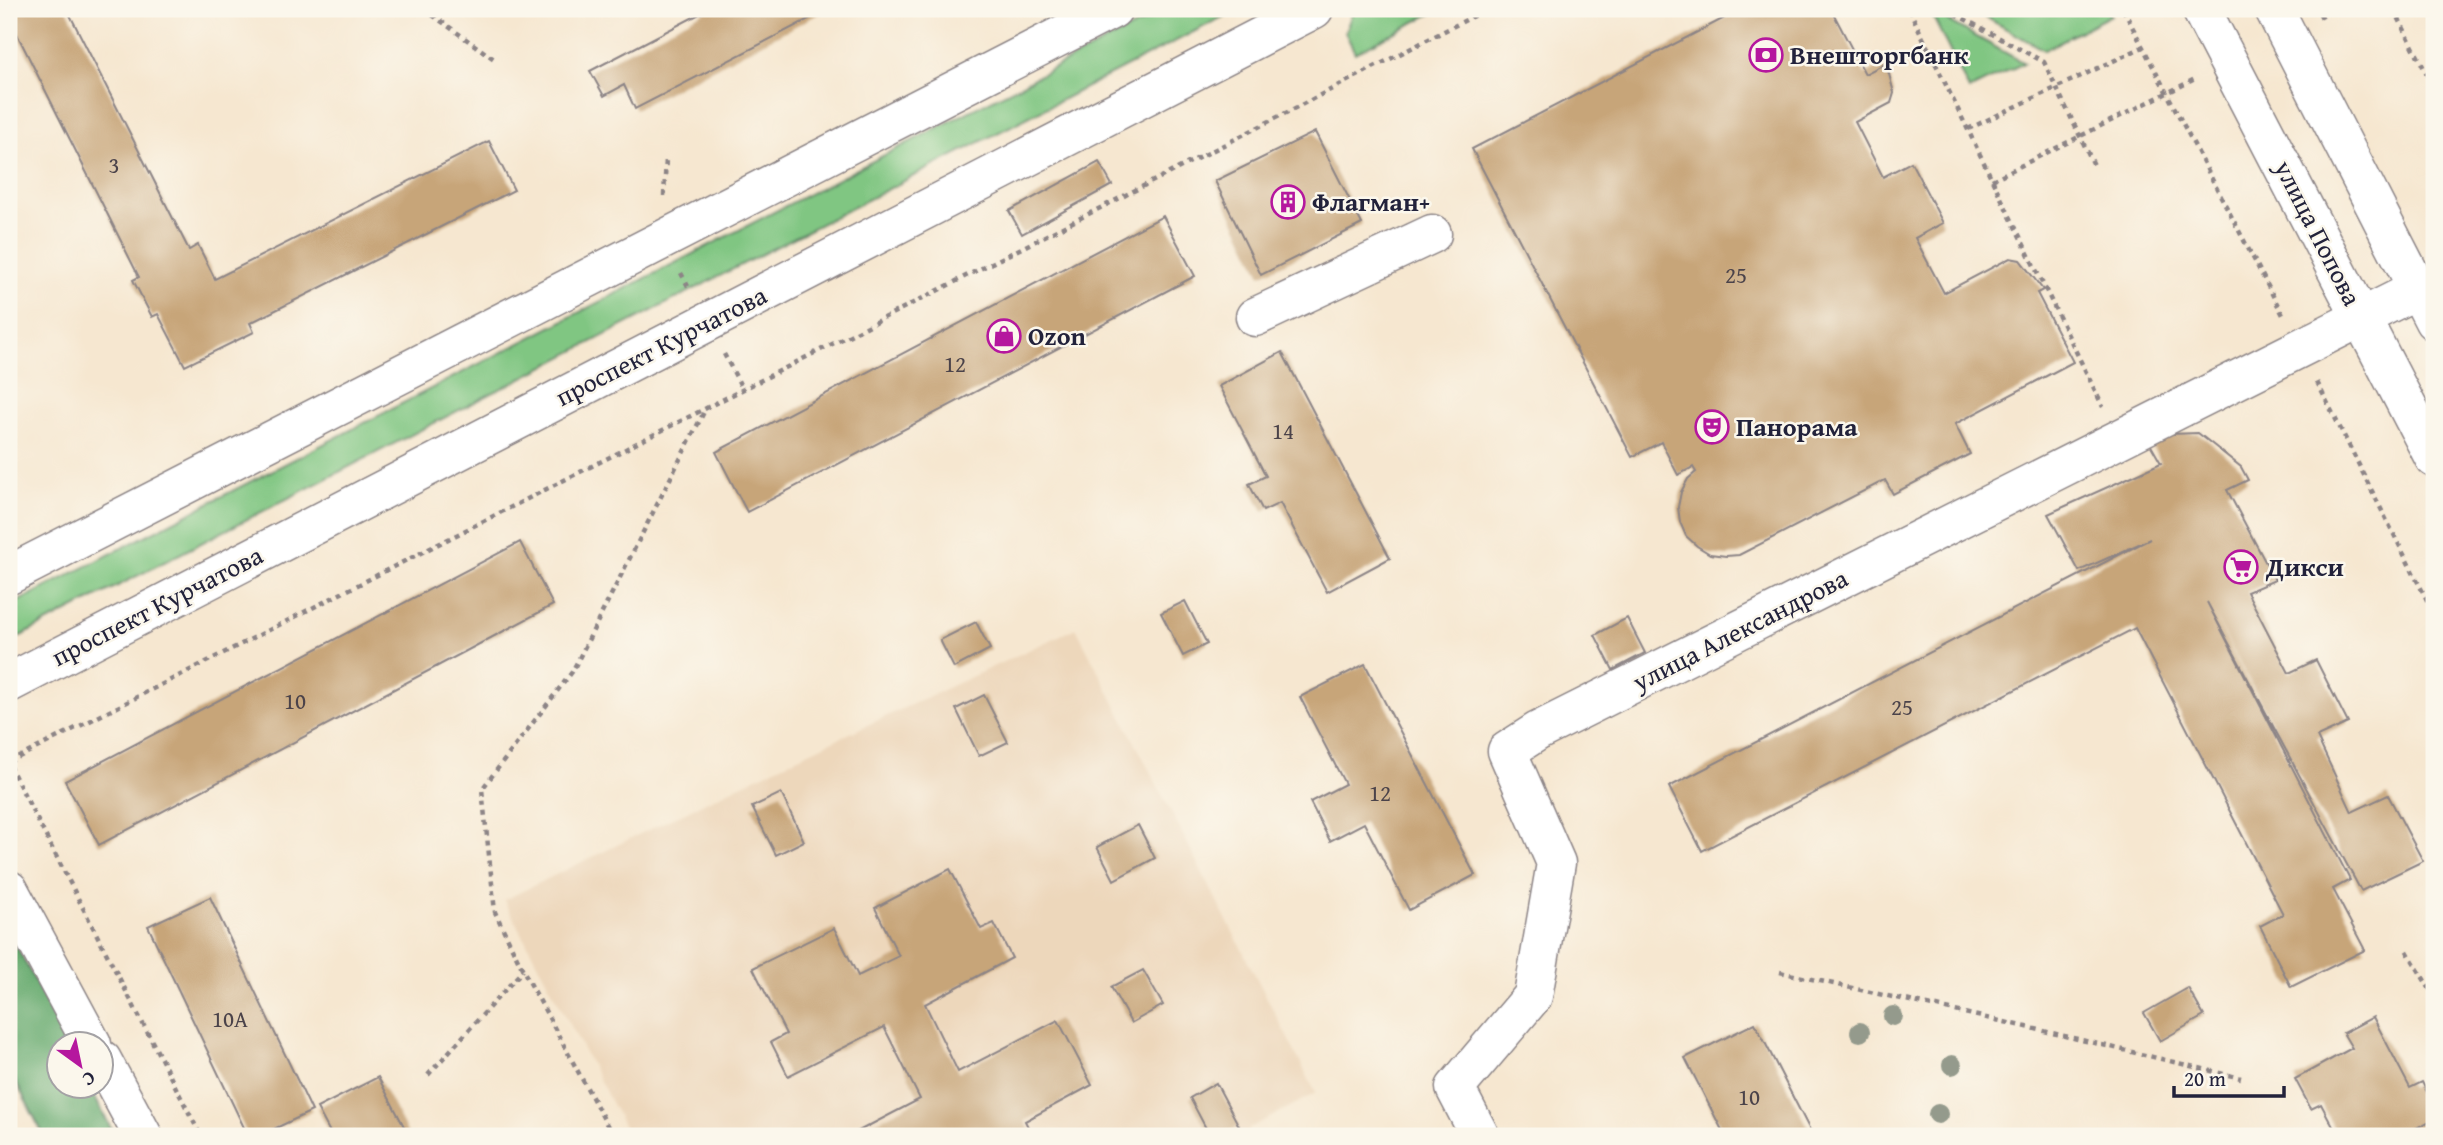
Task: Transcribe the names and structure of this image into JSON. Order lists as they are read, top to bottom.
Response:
{
  "streets": {
    "street": ["улица Попова", "проспект Курчатова", "улица Александрова"]
  },
  "crossings": [
    ["улица Попова", "улица Александрова"]
  ],
  "places": {
    "bank": ["Внешторгбанк"],
    "building": ["Флагман+"],
    "shop": ["Ozon"],
    "theatre": ["Панорама"],
    "supermarket": ["Дикси"]
  },
  "house_numbers": [
    "3",
    "25",
    "12",
    "14",
    "10",
    "25",
    "12",
    "10А",
    "10"
  ],
  "scale_bar": "20 m",
  "north": "bottom right"
}
